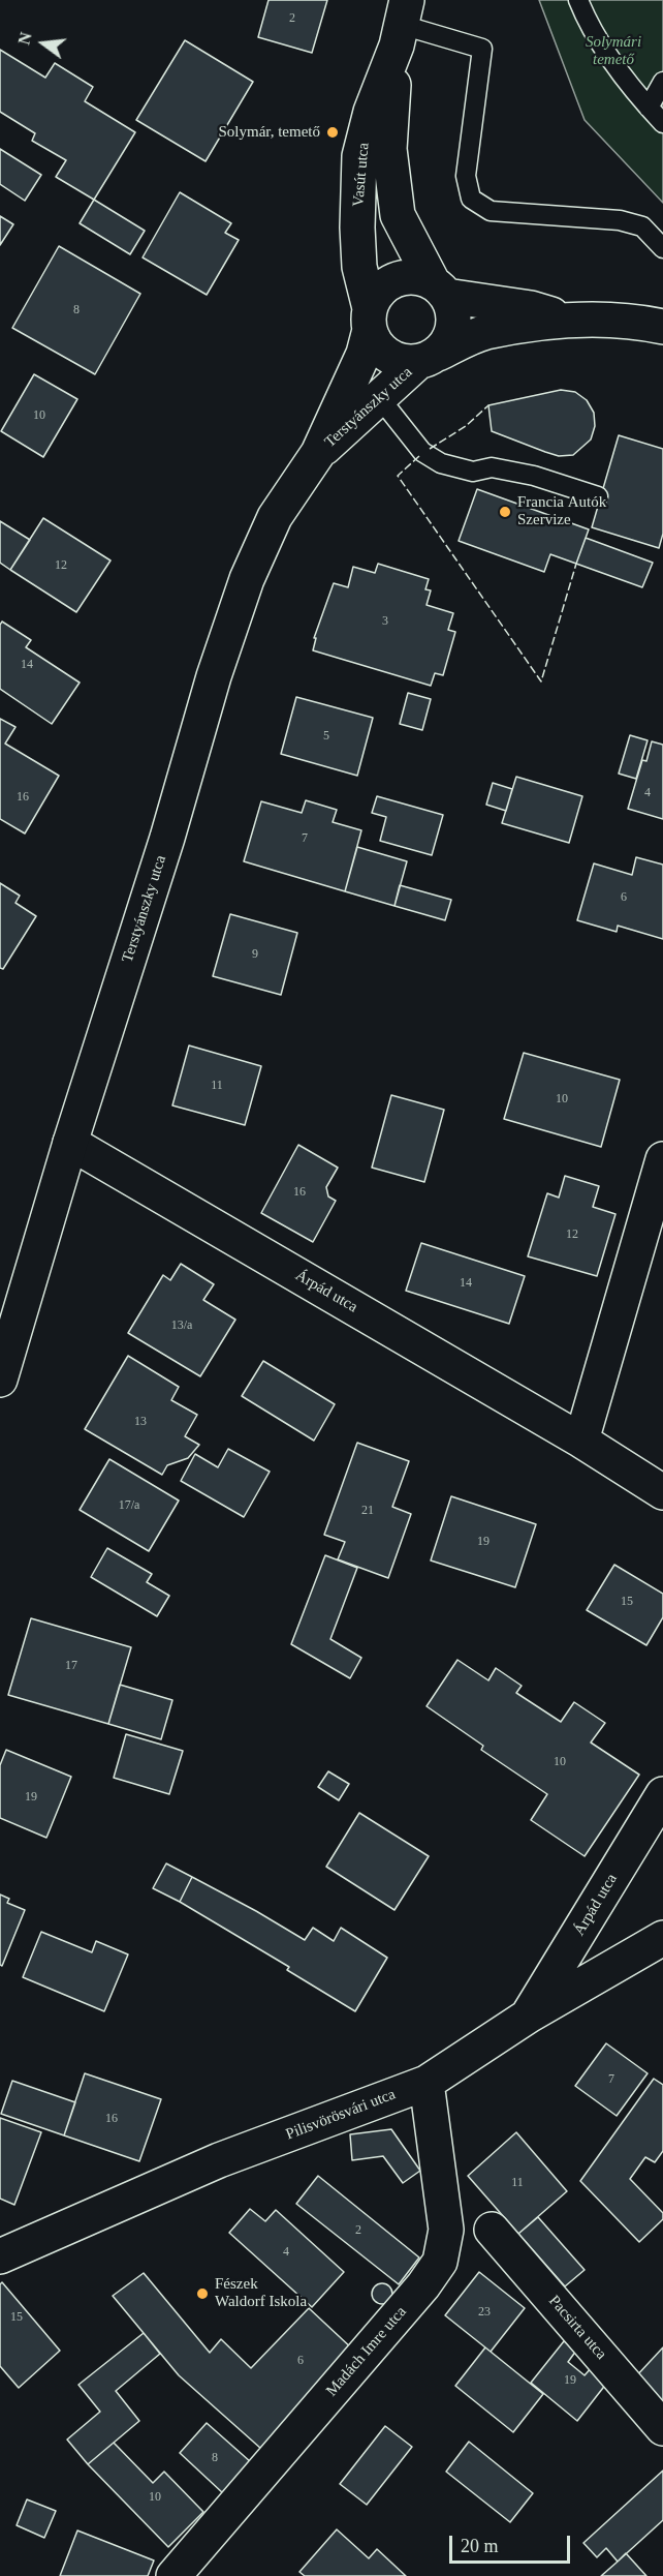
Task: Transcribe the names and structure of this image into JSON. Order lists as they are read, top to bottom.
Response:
{
  "streets": {
    "street": [
      "Vasút utca",
      "Terstyánszky utca",
      "Árpád utca",
      "Pilisvörösvári utca",
      "Pacsirta utca",
      "Madách Imre utca"
    ]
  },
  "crossings": [
    ["Vasút utca", "Terstyánszky utca"],
    ["Terstyánszky utca", "Árpád utca"],
    ["Árpád utca", "Pilisvörösvári utca"],
    ["Pilisvörösvári utca", "Madách Imre utca"]
  ],
  "parks": ["Solymári temető"],
  "places": ["Solymár, temető", "Francia Autók Szervize", "Fészek Waldorf Iskola"],
  "house_numbers": [
    "2",
    "8",
    "10",
    "12",
    "3",
    "14",
    "5",
    "4",
    "16",
    "7",
    "6",
    "9",
    "11",
    "10",
    "16",
    "12",
    "14",
    "13/a",
    "13",
    "17/a",
    "21",
    "19",
    "15",
    "17",
    "10",
    "19",
    "7",
    "16",
    "11",
    "2",
    "4",
    "23",
    "15",
    "6",
    "19",
    "8",
    "10"
  ],
  "scale_bar": "20 m",
  "north": "left"
}
